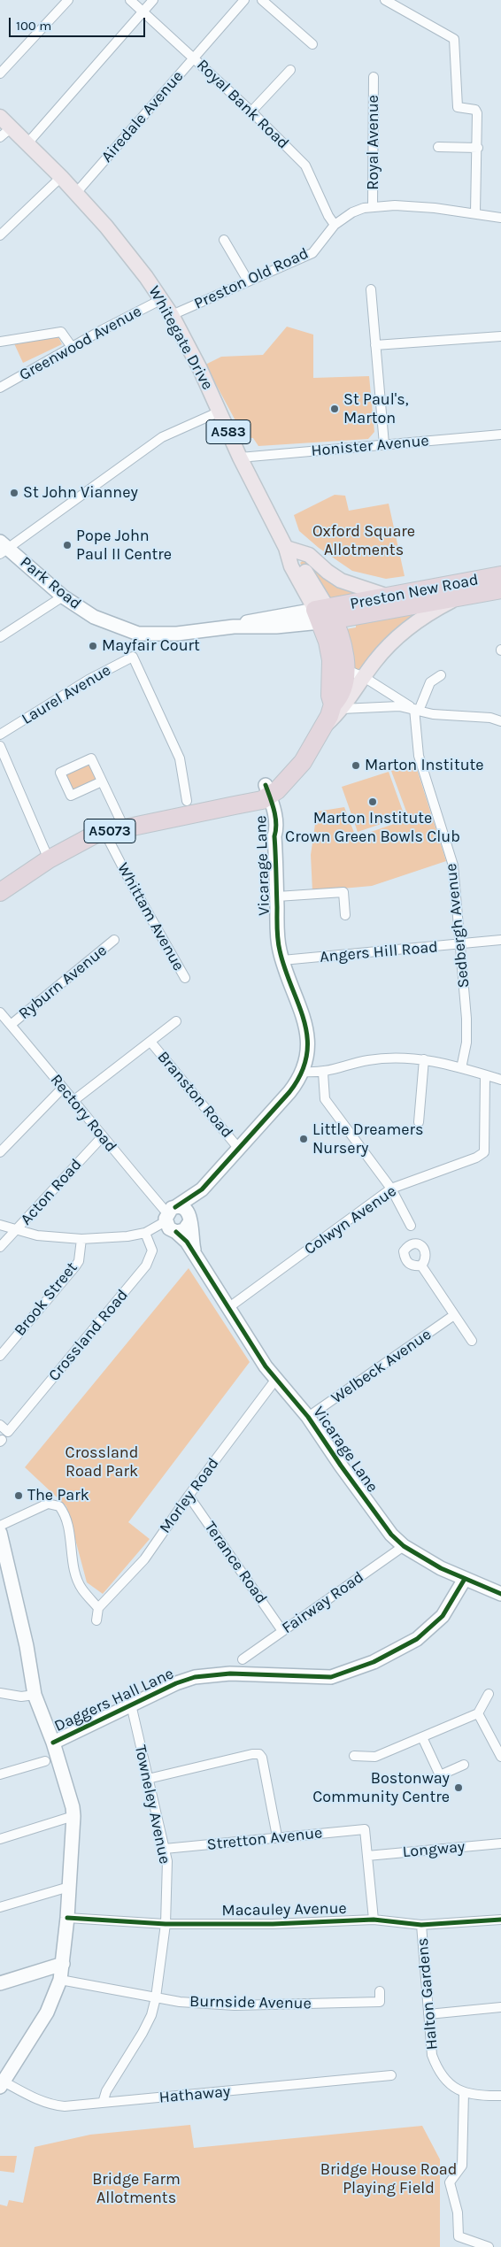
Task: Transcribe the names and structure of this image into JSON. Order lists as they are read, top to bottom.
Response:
{
  "streets": {
    "highway": ["Preston New Road", "A5073"],
    "main road": ["Whitegate Drive", "A583"],
    "street": [
      "Royal Bank Road",
      "Airedale Avenue",
      "Royal Avenue",
      "Preston Old Road",
      "Greenwood Avenue",
      "Honister Avenue",
      "Park Road",
      "Laurel Avenue",
      "Vicarage Lane",
      "Whittam Avenue",
      "Sedbergh Avenue",
      "Angers Hill Road",
      "Ryburn Avenue",
      "Branston Road",
      "Rectory Road",
      "Acton Road",
      "Colwyn Avenue",
      "Brook Street",
      "Crossland Road",
      "Welbeck Avenue",
      "Morley Road",
      "Terance Road",
      "Fairway Road",
      "Daggers Hall Lane",
      "Towneley Avenue",
      "Stretton Avenue",
      "Longway",
      "Macauley Avenue",
      "Halton Gardens",
      "Burnside Avenue",
      "Hathaway"
    ]
  },
  "crossings": [
    ["Royal Bank Road", "Airedale Avenue"],
    ["Royal Bank Road", "Preston Old Road"],
    ["Airedale Avenue", "Whitegate Drive"],
    ["Royal Avenue", "Preston Old Road"],
    ["Preston Old Road", "Whitegate Drive"],
    ["Whitegate Drive", "Greenwood Avenue"],
    ["Whitegate Drive", "Honister Avenue"],
    ["Whitegate Drive", "Park Road"],
    ["Whitegate Drive", "Preston New Road"],
    ["Park Road", "Preston New Road"],
    ["A5073", "Vicarage Lane"],
    ["A5073", "Whittam Avenue"],
    ["Vicarage Lane", "Angers Hill Road"],
    ["Vicarage Lane", "Branston Road"],
    ["Vicarage Lane", "Rectory Road"],
    ["Vicarage Lane", "Colwyn Avenue"],
    ["Vicarage Lane", "Welbeck Avenue"],
    ["Vicarage Lane", "Morley Road"],
    ["Vicarage Lane", "Fairway Road"],
    ["Vicarage Lane", "Daggers Hall Lane"],
    ["Sedbergh Avenue", "Angers Hill Road"],
    ["Ryburn Avenue", "Rectory Road"],
    ["Rectory Road", "Acton Road"],
    ["Morley Road", "Terance Road"],
    ["Terance Road", "Fairway Road"],
    ["Daggers Hall Lane", "Towneley Avenue"],
    ["Towneley Avenue", "Stretton Avenue"],
    ["Towneley Avenue", "Macauley Avenue"],
    ["Towneley Avenue", "Burnside Avenue"],
    ["Towneley Avenue", "Hathaway"],
    ["Stretton Avenue", "Longway"],
    ["Macauley Avenue", "Halton Gardens"]
  ],
  "parks": [
    "Oxford Square Allotments",
    "Crossland Road Park",
    "Bridge House Road Playing Field",
    "Bridge Farm Allotments"
  ],
  "places": [
    "St Paul's, Marton",
    "St John Vianney",
    "Pope John Paul II Centre",
    "Mayfair Court",
    "Marton Institute",
    "Marton Institute Crown Green Bowls Club",
    "Little Dreamers Nursery",
    "The Park",
    "Bostonway Community Centre"
  ],
  "scale_bar": "100 m"
}
